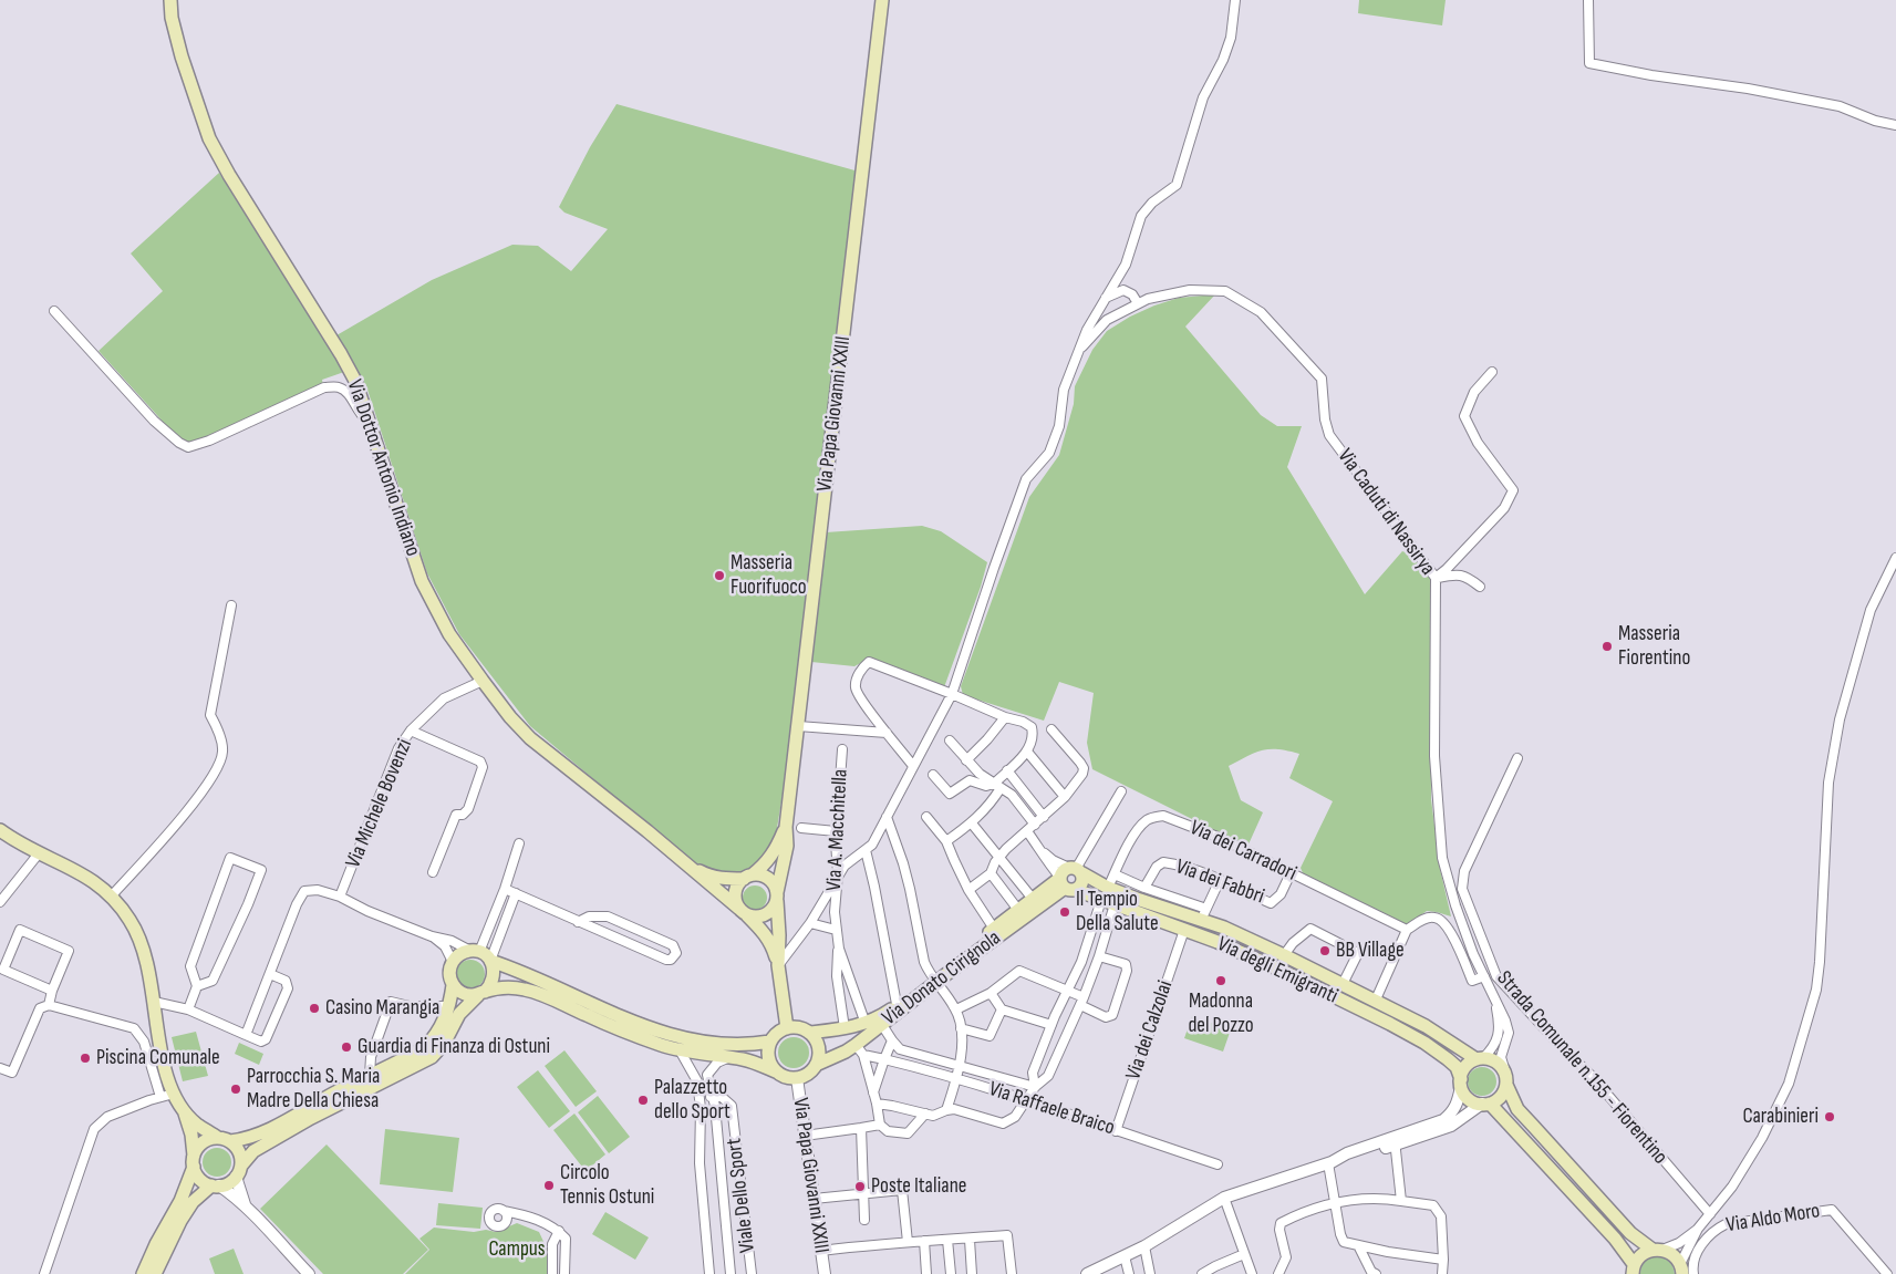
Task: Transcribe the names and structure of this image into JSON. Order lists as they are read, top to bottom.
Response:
{
  "streets": {
    "main road": [
      "Via Papa Giovanni XXIII",
      "Via Dottor Antonio Indiano",
      "Via degli Emigranti",
      "Via Donato Cirignola"
    ],
    "street": [
      "Via Caduti di Nassirya",
      "Via Michele Bovenzi",
      "Via A. Macchitella",
      "Via dei Carradori",
      "Via dei Fabbri",
      "Via dei Calzolai",
      "Strada Comunale n.155 - Fiorentino",
      "Via Raffaele Braico",
      "Viale Dello Sport",
      "Via Aldo Moro"
    ]
  },
  "crossings": [
    ["Via Papa Giovanni XXIII", "Via Dottor Antonio Indiano"],
    ["Via Papa Giovanni XXIII", "Via Donato Cirignola"],
    ["Via Dottor Antonio Indiano", "Via Michele Bovenzi"],
    ["Via Caduti di Nassirya", "Via degli Emigranti"],
    ["Via dei Carradori", "Via dei Fabbri"],
    ["Via dei Carradori", "Via degli Emigranti"],
    ["Via degli Emigranti", "Via Donato Cirignola"],
    ["Via degli Emigranti", "Via dei Calzolai"],
    ["Via Donato Cirignola", "Via Raffaele Braico"],
    ["Via dei Calzolai", "Via Raffaele Braico"]
  ],
  "parks": ["Campus"],
  "places": [
    "Masseria Fuorifuoco",
    "Masseria Fiorentino",
    "Il Tempio Della Salute",
    "BB Village",
    "Madonna del Pozzo",
    "Casino Marangia",
    "Guardia di Finanza di Ostuni",
    "Piscina Comunale",
    "Parrocchia S. Maria Madre Della Chiesa",
    "Palazzetto dello Sport",
    "Carabinieri",
    "Circolo Tennis Ostuni",
    "Poste Italiane"
  ]
}
